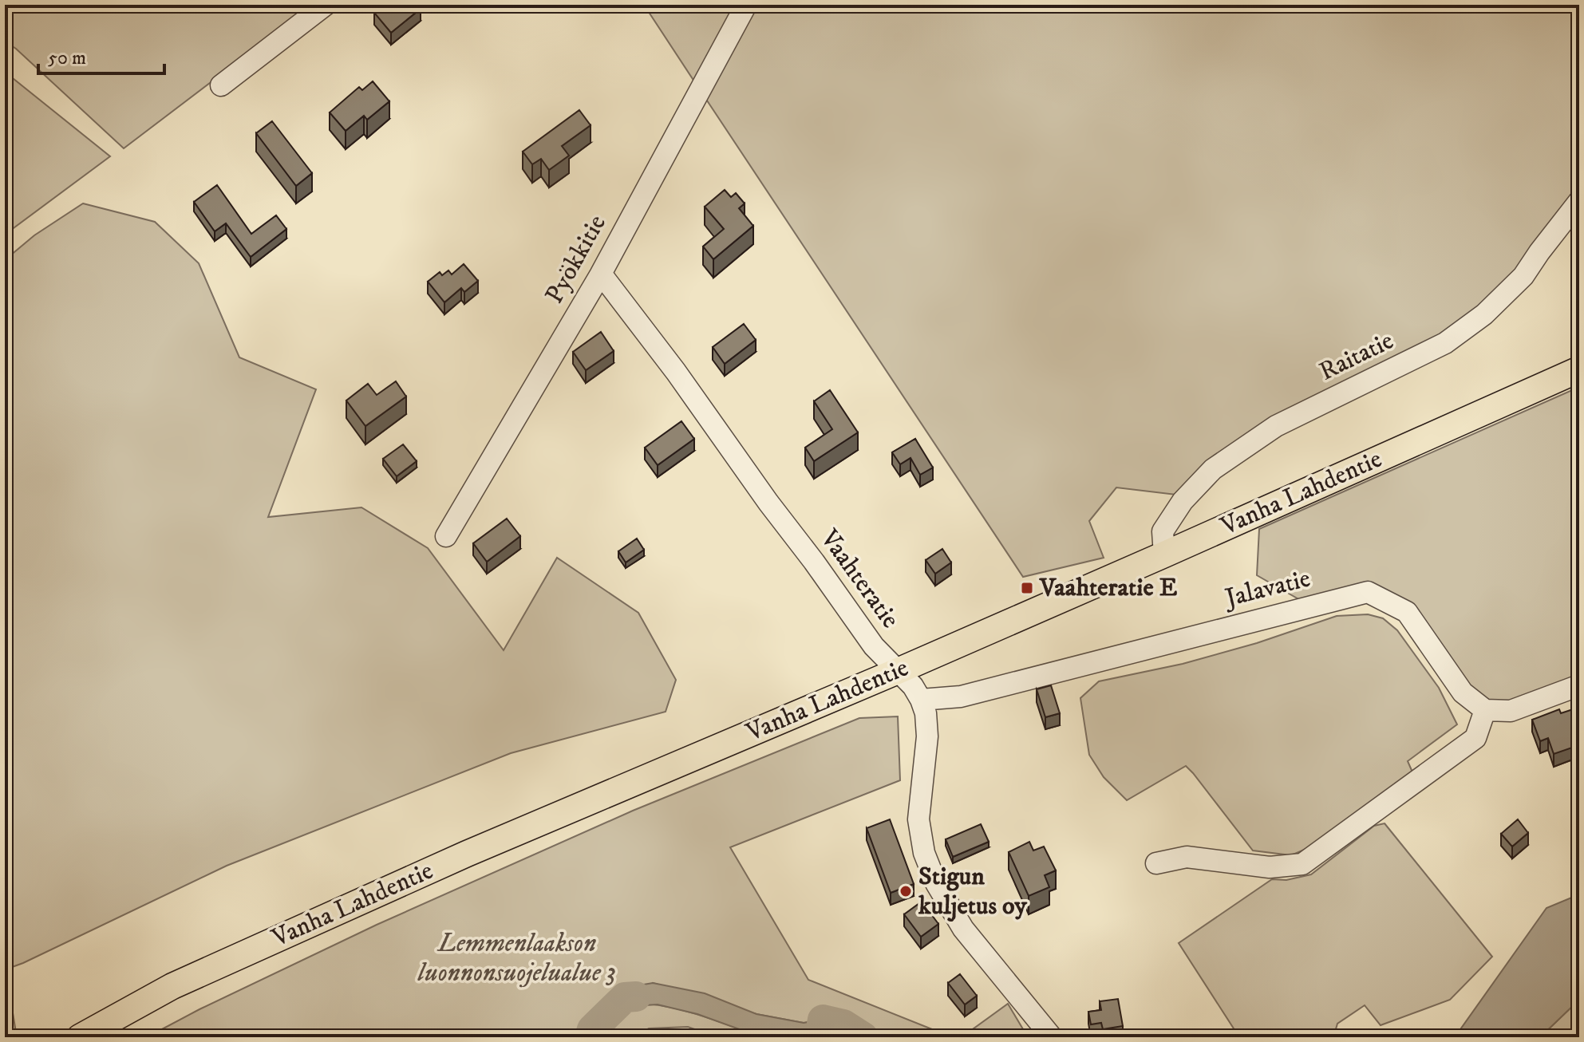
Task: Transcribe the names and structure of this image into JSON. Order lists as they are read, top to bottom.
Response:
{
  "streets": {
    "main road": ["Vanha Lahdentie"],
    "street": [
      "Pyökkitie",
      "Raitatie",
      "Vaahteratie",
      "Jalavatie"
    ]
  },
  "crossings": [
    ["Pyökkitie", "Vaahteratie"],
    ["Raitatie", "Vanha Lahdentie"],
    ["Vanha Lahdentie", "Vaahteratie"],
    ["Vaahteratie", "Jalavatie"]
  ],
  "parks": ["Lemmenlaakson luonnonsuojelualue 3"],
  "places": {
    "transit": ["Vaahteratie E"],
    "other": ["Stigun kuljetus oy"]
  },
  "scale_bar": "50 m"
}
